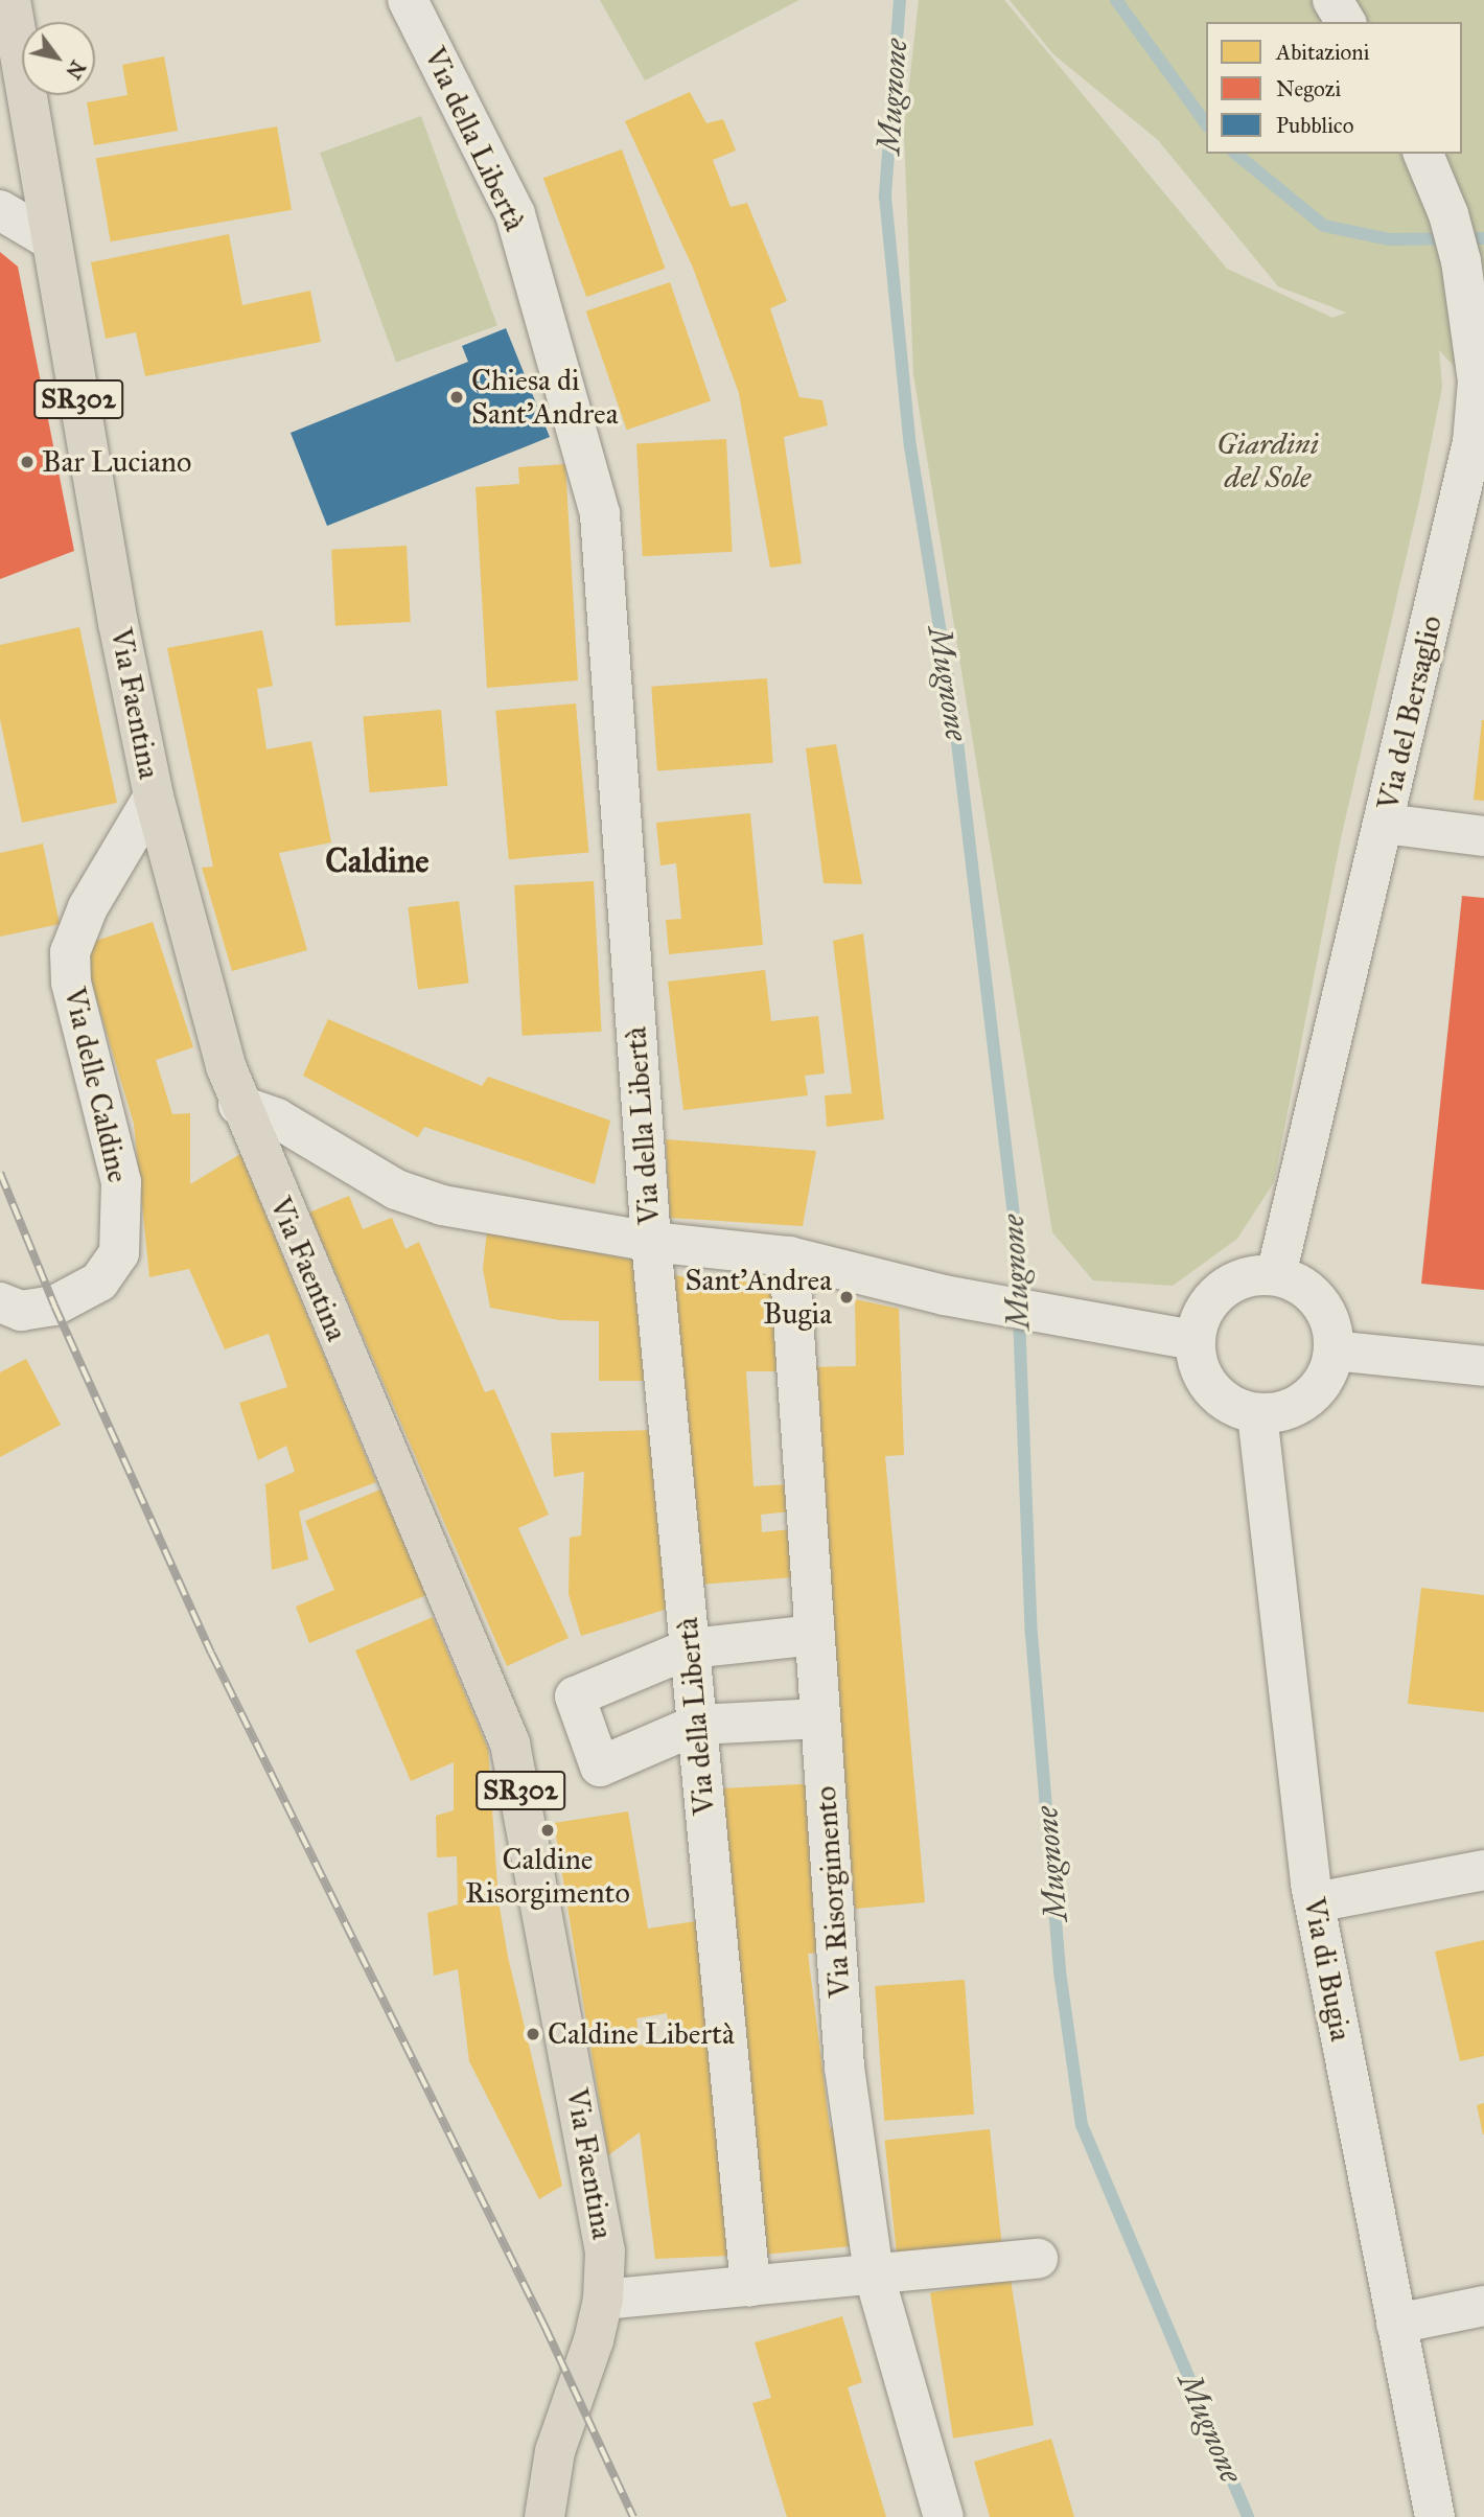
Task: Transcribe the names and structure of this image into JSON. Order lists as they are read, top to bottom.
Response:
{
  "streets": {
    "main road": ["SR302", "Via Faentina"],
    "street": [
      "Via della Libertà",
      "Via del Bersaglio",
      "Via delle Caldine",
      "Via Risorgimento",
      "Via di Bugia"
    ]
  },
  "crossings": [
    ["Via Faentina", "Via delle Caldine"],
    ["Via del Bersaglio", "Via di Bugia"]
  ],
  "districts": ["Caldine"],
  "water": ["Mugnone"],
  "parks": ["Giardini del Sole"],
  "places": [
    "Chiesa di Sant'Andrea",
    "Bar Luciano",
    "Sant'Andrea Bugia",
    "Caldine Risorgimento",
    "Caldine Libertà"
  ],
  "legend": ["Abitazioni", "Negozi", "Pubblico"],
  "north": "bottom right"
}
